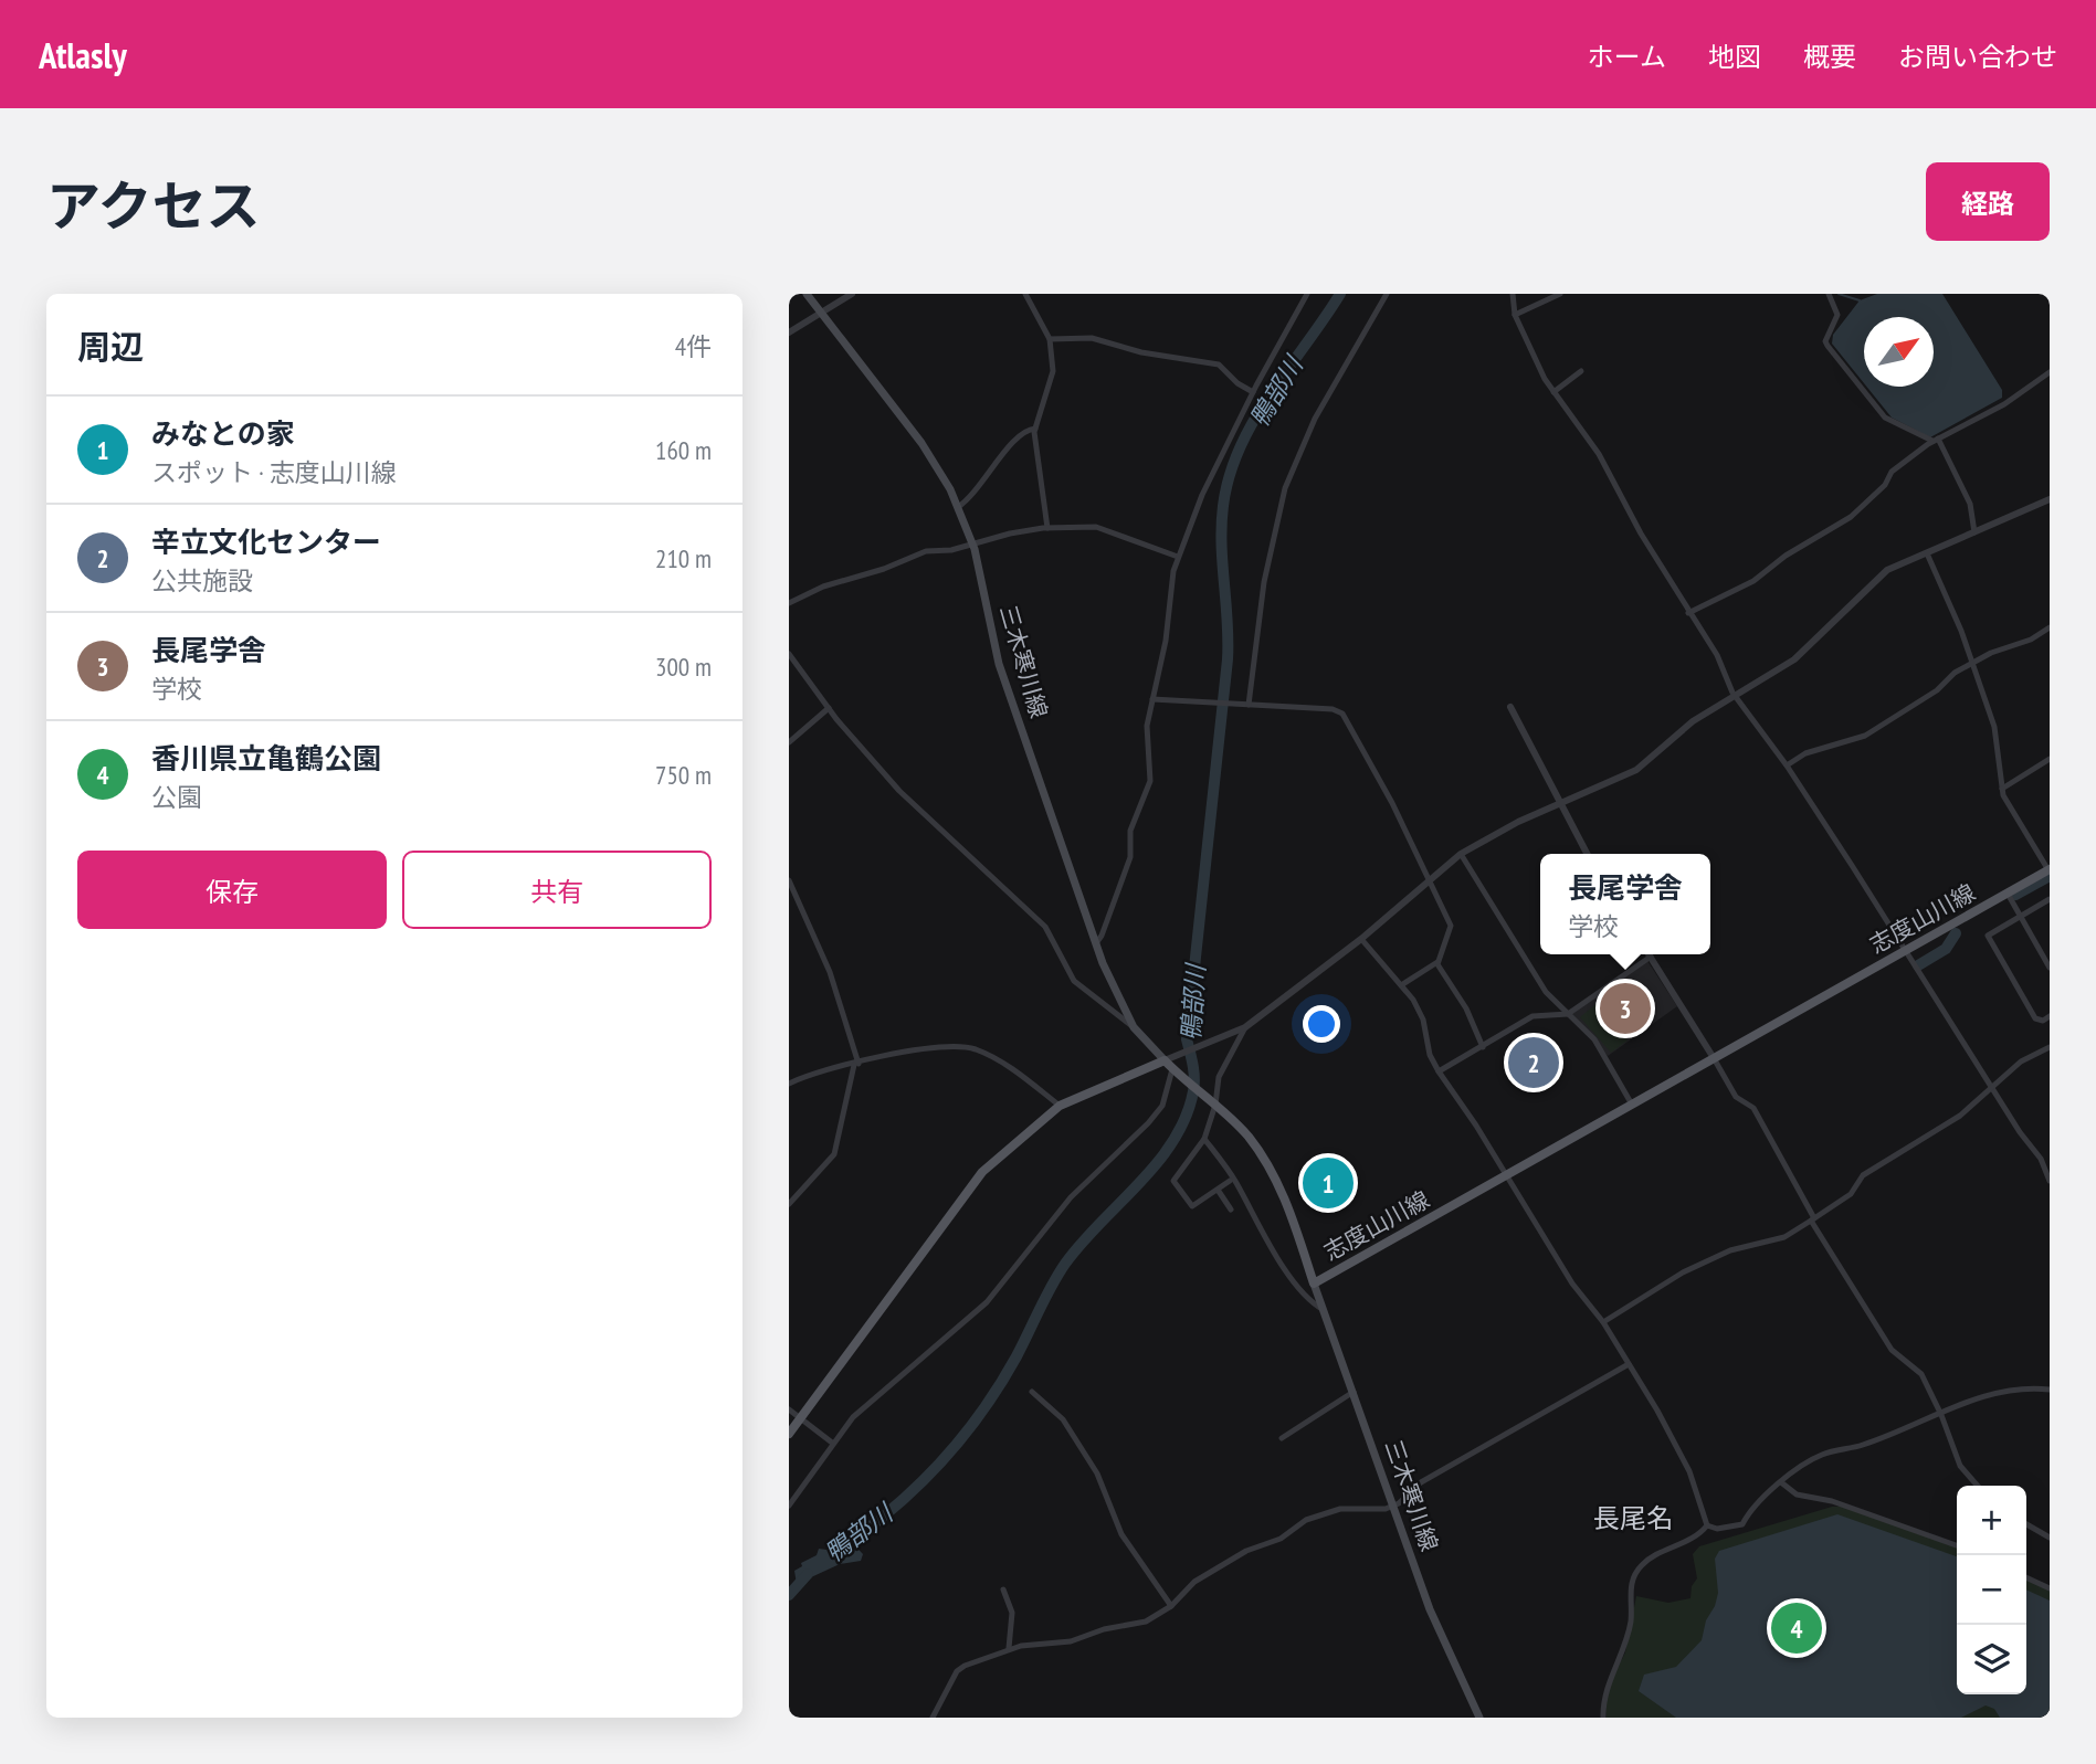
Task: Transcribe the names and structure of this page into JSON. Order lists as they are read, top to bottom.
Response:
{
  "streets": {
    "main road": ["三木寒川線", "志度山川線"]
  },
  "crossings": [
    ["三木寒川線", "志度山川線"]
  ],
  "districts": ["長尾名"],
  "water": ["鴨部川"],
  "north": "top right",
  "page": {
    "header": "Atlasly",
    "nav": [
      "ホーム",
      "地図",
      "概要",
      "お問い合わせ"
    ],
    "title": "アクセス",
    "buttons": [
      "経路",
      ["保存", "共有"]
    ],
    "heading": ["周辺", "4件"],
    "list": [
      {
        "mark": "1",
        "name": "みなとの家",
        "note": "スポット · 志度山川線",
        "value": "160 m"
      },
      {
        "mark": "2",
        "name": "辛立文化センター",
        "note": "公共施設",
        "value": "210 m"
      },
      {
        "mark": "3",
        "name": "長尾学舎",
        "note": "学校",
        "value": "300 m"
      },
      {
        "mark": "4",
        "name": "香川県立亀鶴公園",
        "note": "公園",
        "value": "750 m"
      }
    ],
    "popup": ["長尾学舎", "学校"],
    "pins": [
      "3",
      "2",
      "1",
      "4"
    ],
    "map_buttons": ["+", "−"]
  }
}
